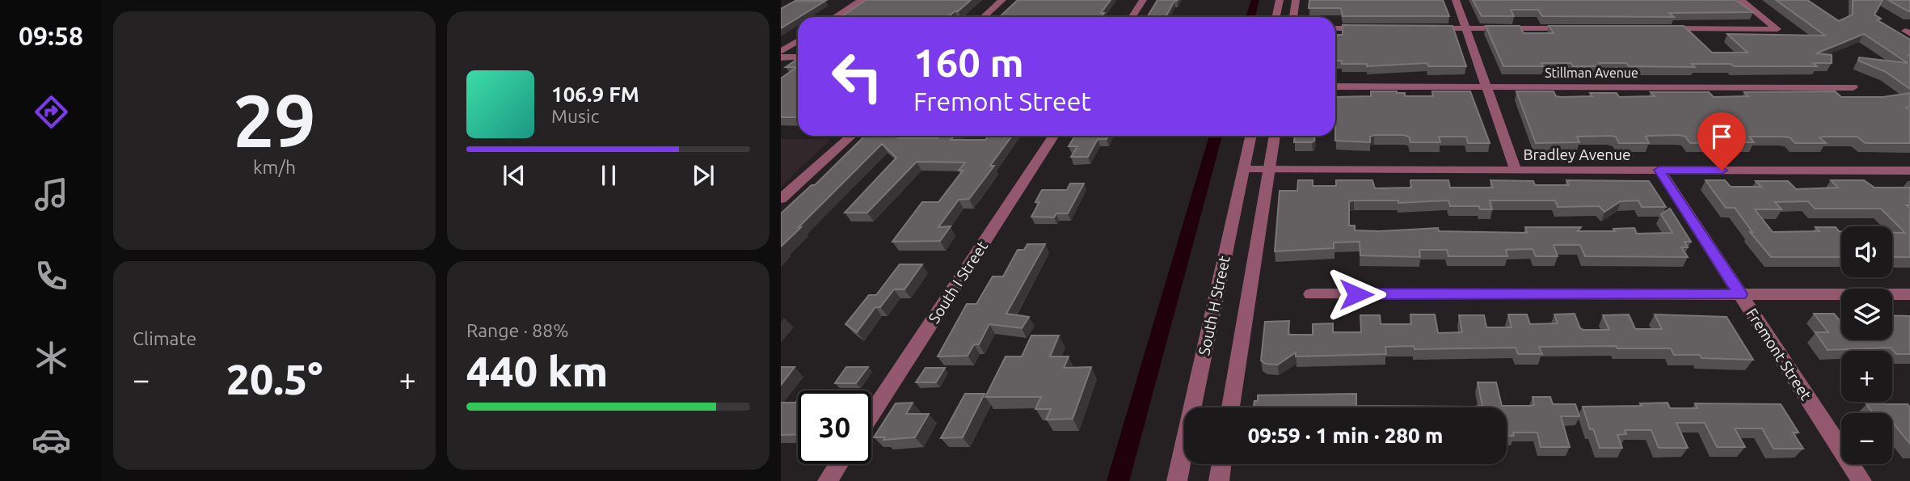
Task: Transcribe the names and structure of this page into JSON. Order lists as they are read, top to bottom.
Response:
{
  "streets": {
    "street": [
      "Stillman Avenue",
      "Bradley Avenue",
      "South I Street",
      "South H Street",
      "Fremont Street"
    ]
  },
  "crossings": [
    ["Bradley Avenue", "South H Street"],
    ["Bradley Avenue", "Fremont Street"]
  ],
  "page": {
    "tabs": "09:58",
    "tile": [
      ["29", "km/h"],
      "Climate",
      ["Range · 88%", "440 km"]
    ],
    "turn": ["160 m", "Fremont Street"],
    "song": ["106.9 FM", "Music"],
    "map_buttons": ["+", "−"],
    "heat": ["−", "20.5°", "+"],
    "limit": "30",
    "trip": "09:59 · 1 min · 280 m"
  }
}
